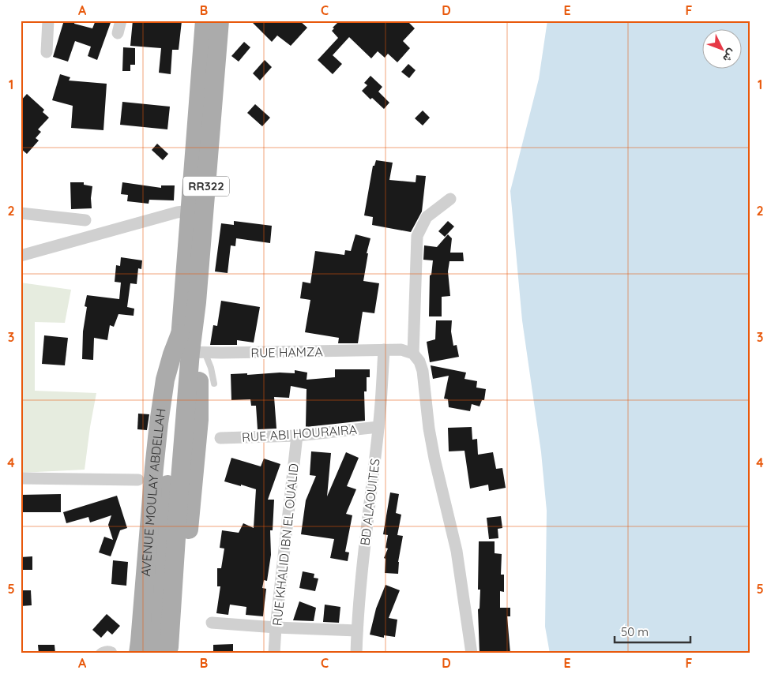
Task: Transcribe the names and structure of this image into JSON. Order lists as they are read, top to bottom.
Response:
{
  "streets": {
    "main road": ["RR322", "AVENUE MOULAY ABDELLAH"],
    "street": [
      "RUE HAMZA",
      "RUE ABI HOURAIRA",
      "BD ALAOUITES",
      "RUE KHALID IBN EL OUALID"
    ]
  },
  "crossings": [
    ["RUE HAMZA", "AVENUE MOULAY ABDELLAH"],
    ["RUE HAMZA", "BD ALAOUITES"],
    ["RUE ABI HOURAIRA", "BD ALAOUITES"],
    ["RUE ABI HOURAIRA", "RUE KHALID IBN EL OUALID"]
  ],
  "scale_bar": "50 m",
  "north": "bottom right",
  "grid": {
    "columns": [
      "A",
      "B",
      "C",
      "D",
      "E",
      "F"
    ],
    "rows": [
      "1",
      "2",
      "3",
      "4",
      "5"
    ]
  }
}
